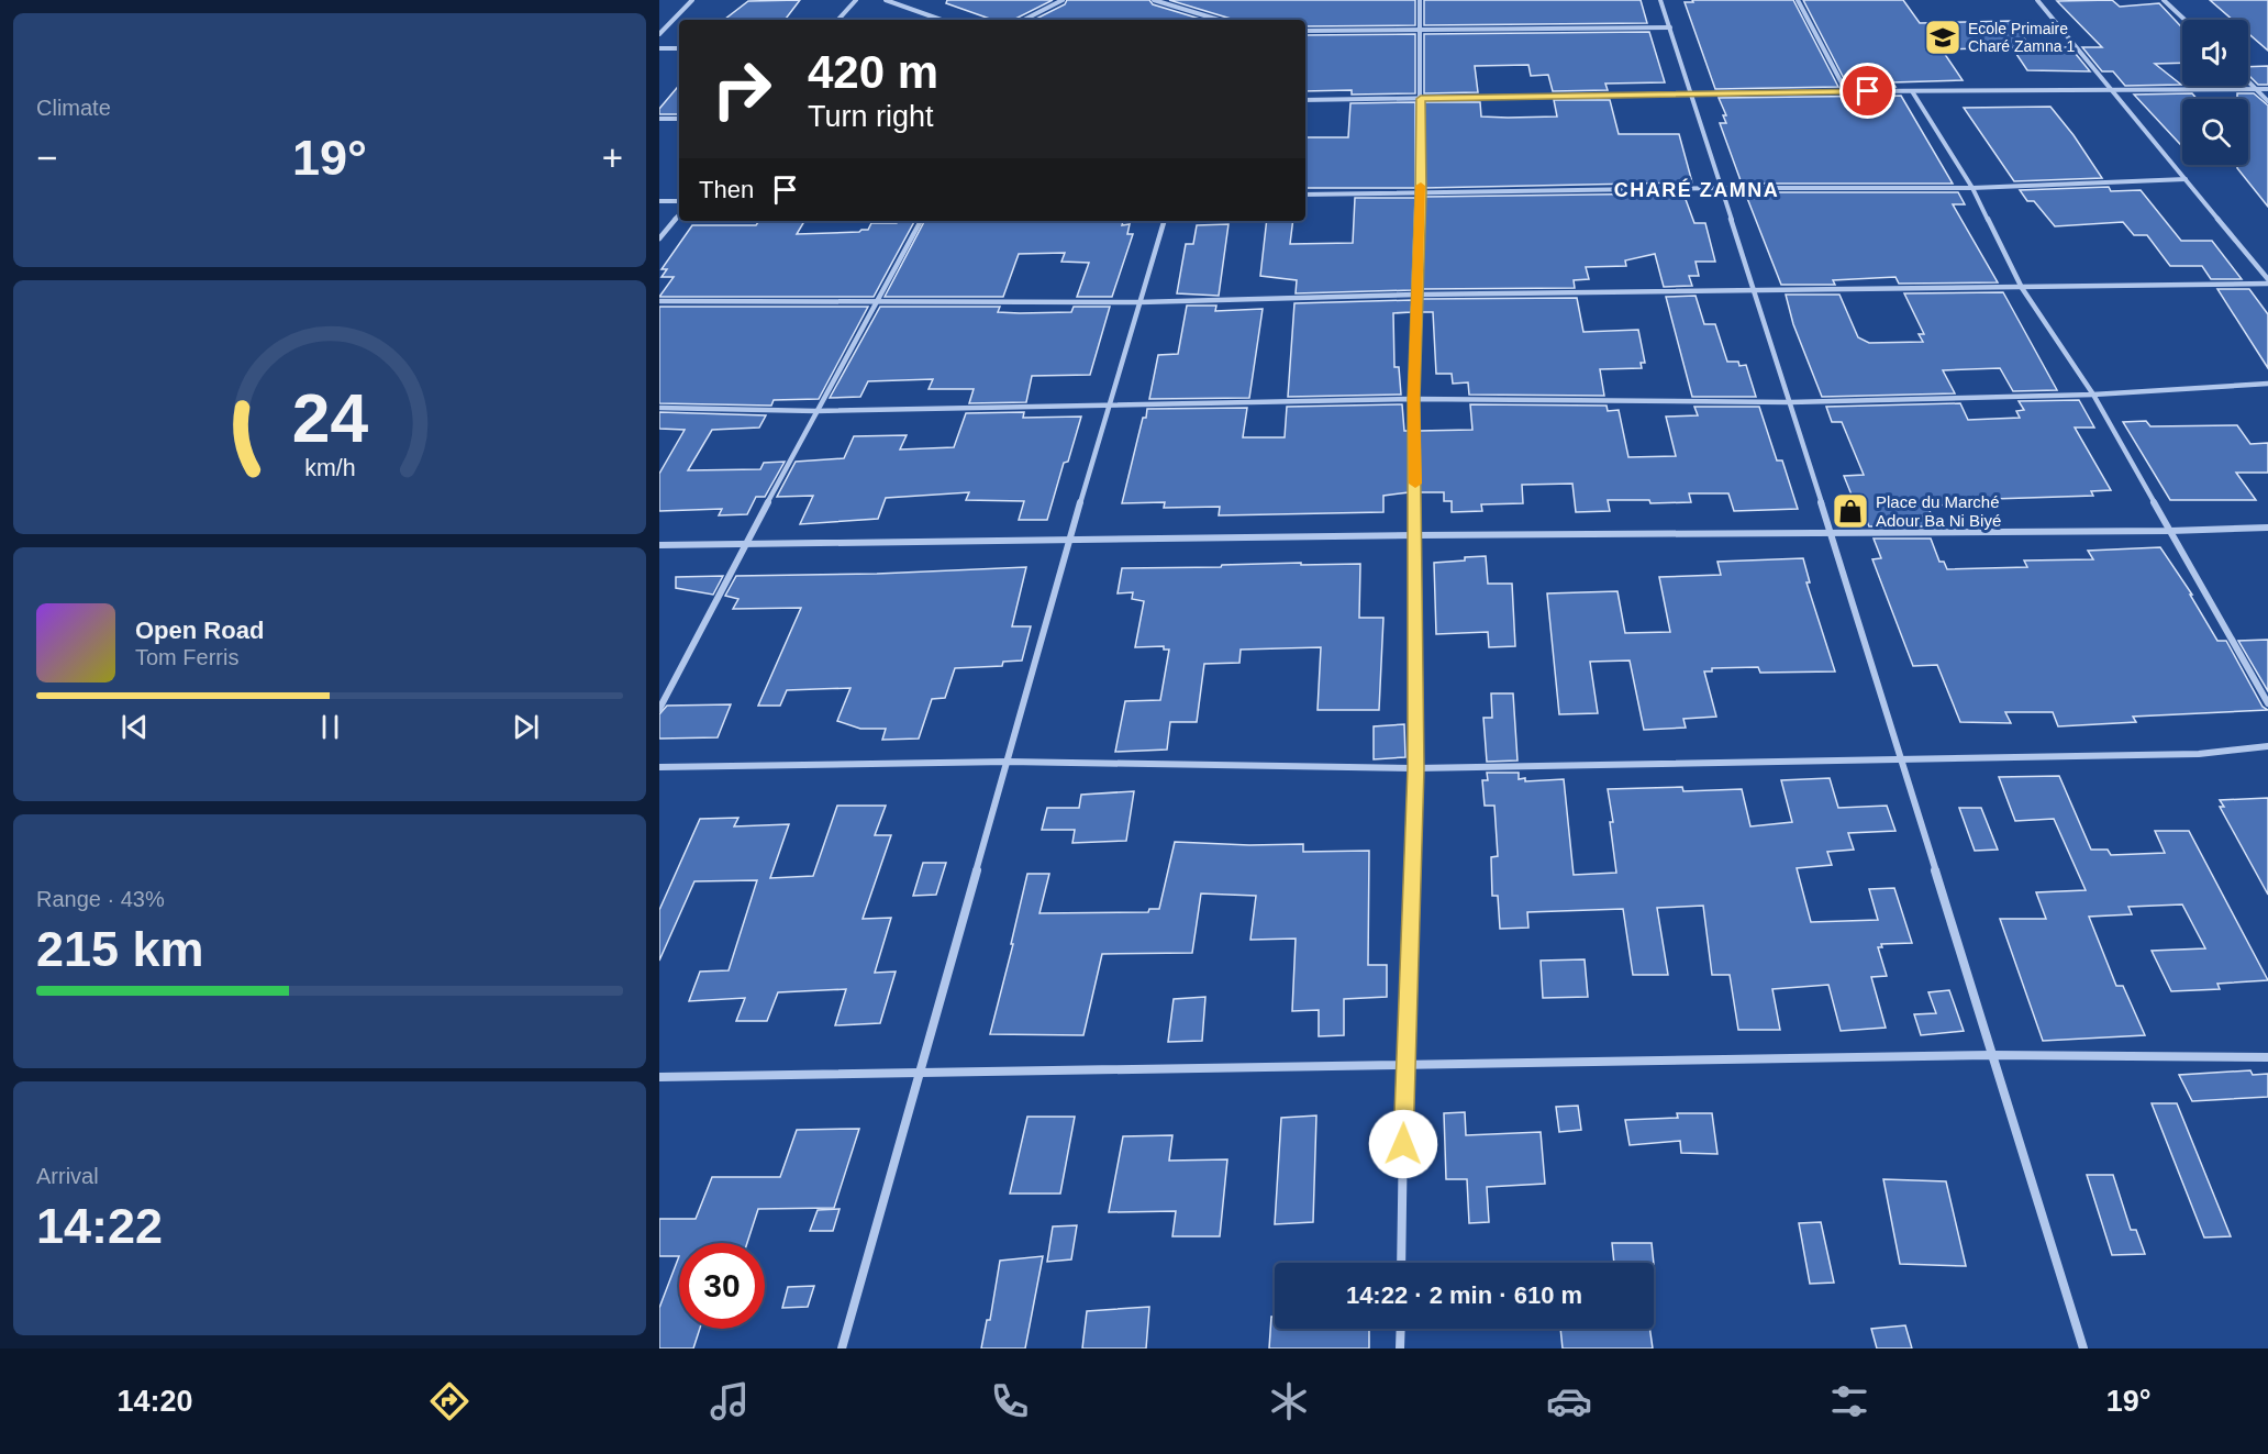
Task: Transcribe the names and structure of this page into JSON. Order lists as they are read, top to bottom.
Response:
{
  "districts": ["CHARÉ ZAMNA"],
  "places": {
    "school or university": ["Ecole Primaire Charé Zamna 1"],
    "shop": ["Place du Marché Adour Ba Ni Biyé"]
  },
  "page": {
    "tile": [
      "Climate",
      ["Range · 43%", "215 km"],
      ["Arrival", "14:22"]
    ],
    "turn": ["420 m", "Turn right"],
    "heat": ["−", "19°", "+"],
    "then": "Then",
    "song": ["Open Road", "Tom Ferris"],
    "limit": "30",
    "trip": "14:22 · 2 min · 610 m",
    "tabs": ["14:20", "19°"],
    "gauge": ["24", "km/h"]
  }
}
